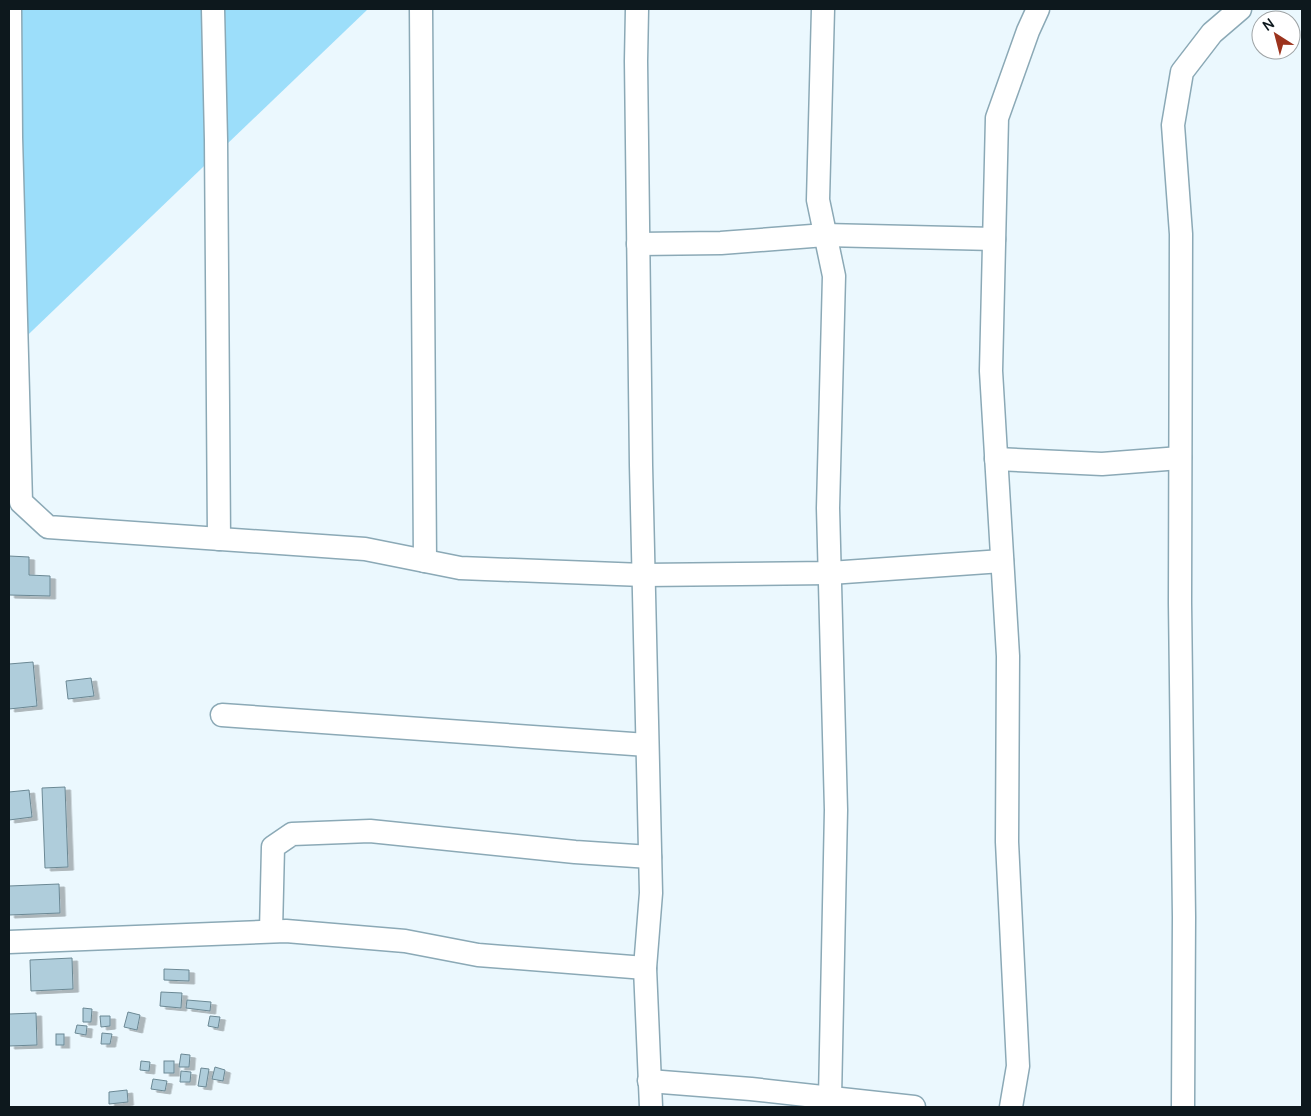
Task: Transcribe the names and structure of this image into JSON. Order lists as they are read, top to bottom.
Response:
{
  "north": "top left"
}
